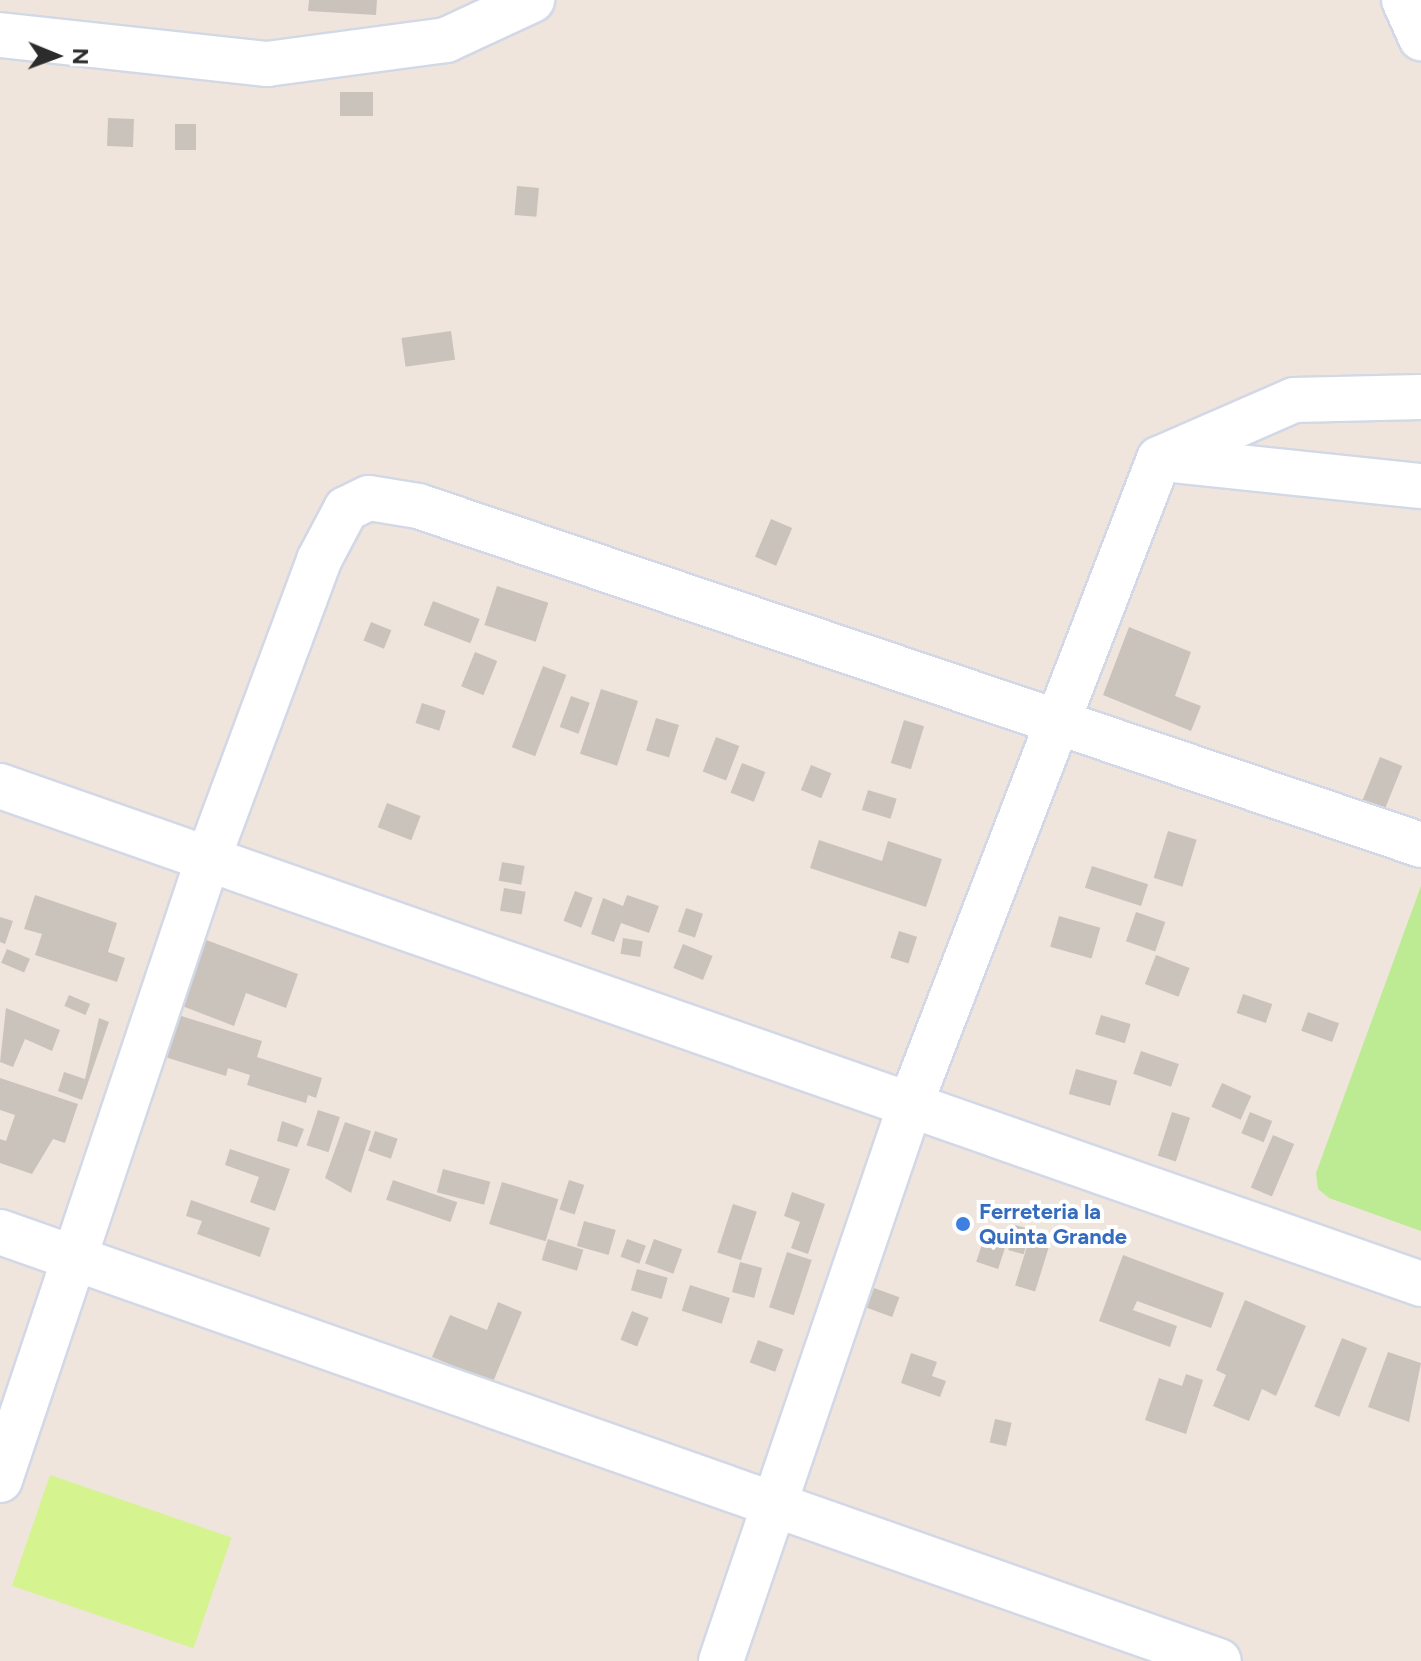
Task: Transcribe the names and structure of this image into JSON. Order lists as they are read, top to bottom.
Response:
{
  "places": ["Ferreteria la Quinta Grande"],
  "north": "right"
}
